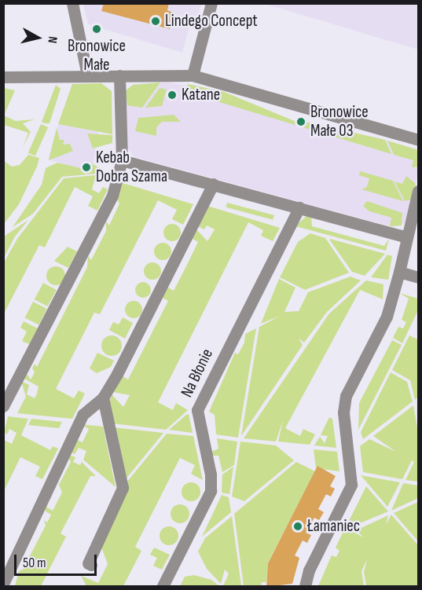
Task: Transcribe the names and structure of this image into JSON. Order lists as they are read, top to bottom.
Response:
{
  "streets": {
    "street": ["Na Błonie"]
  },
  "places": [
    "Lindego Concept",
    "Bronowice Małe",
    "Katane",
    "Bronowice Małe 03",
    "Kebab Dobra Szama",
    "Łamaniec"
  ],
  "scale_bar": "50 m",
  "north": "right"
}
